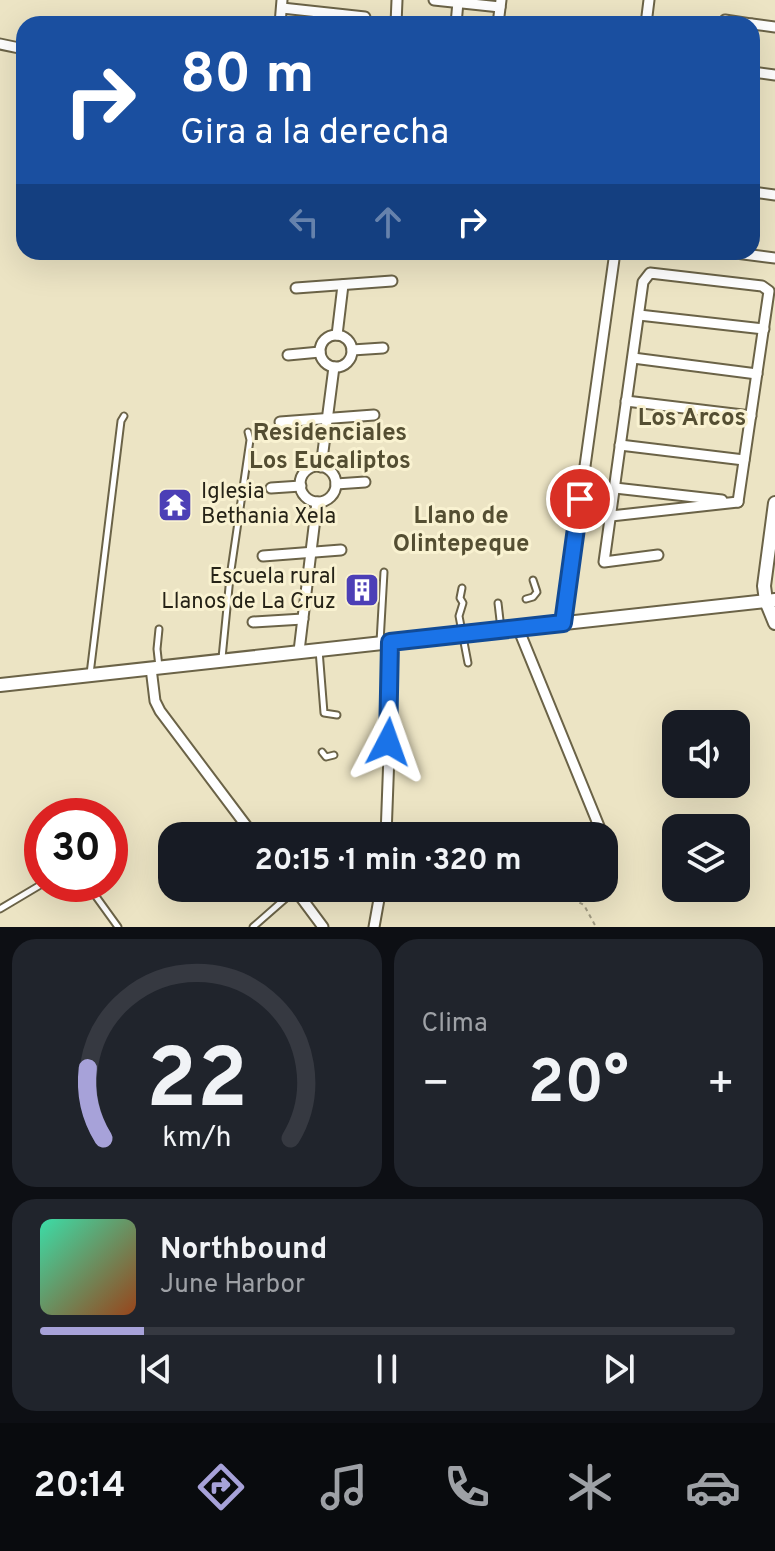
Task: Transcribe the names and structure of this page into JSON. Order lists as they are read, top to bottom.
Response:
{
  "districts": ["Los Arcos", "Residenciales Los Eucaliptos", "Llano de Olintepeque"],
  "places": {
    "temple": ["Iglesia Bethania Xela"],
    "building": ["Escuela rural Llanos de La Cruz"]
  },
  "page": {
    "turn": ["80 m", "Gira a la derecha"],
    "limit": "30",
    "trip": "20:15 · 1 min · 320 m",
    "tile": "Clima",
    "heat": ["−", "20°", "+"],
    "song": ["Northbound", "June Harbor"],
    "tabs": "20:14",
    "gauge": ["22", "km/h"]
  }
}
